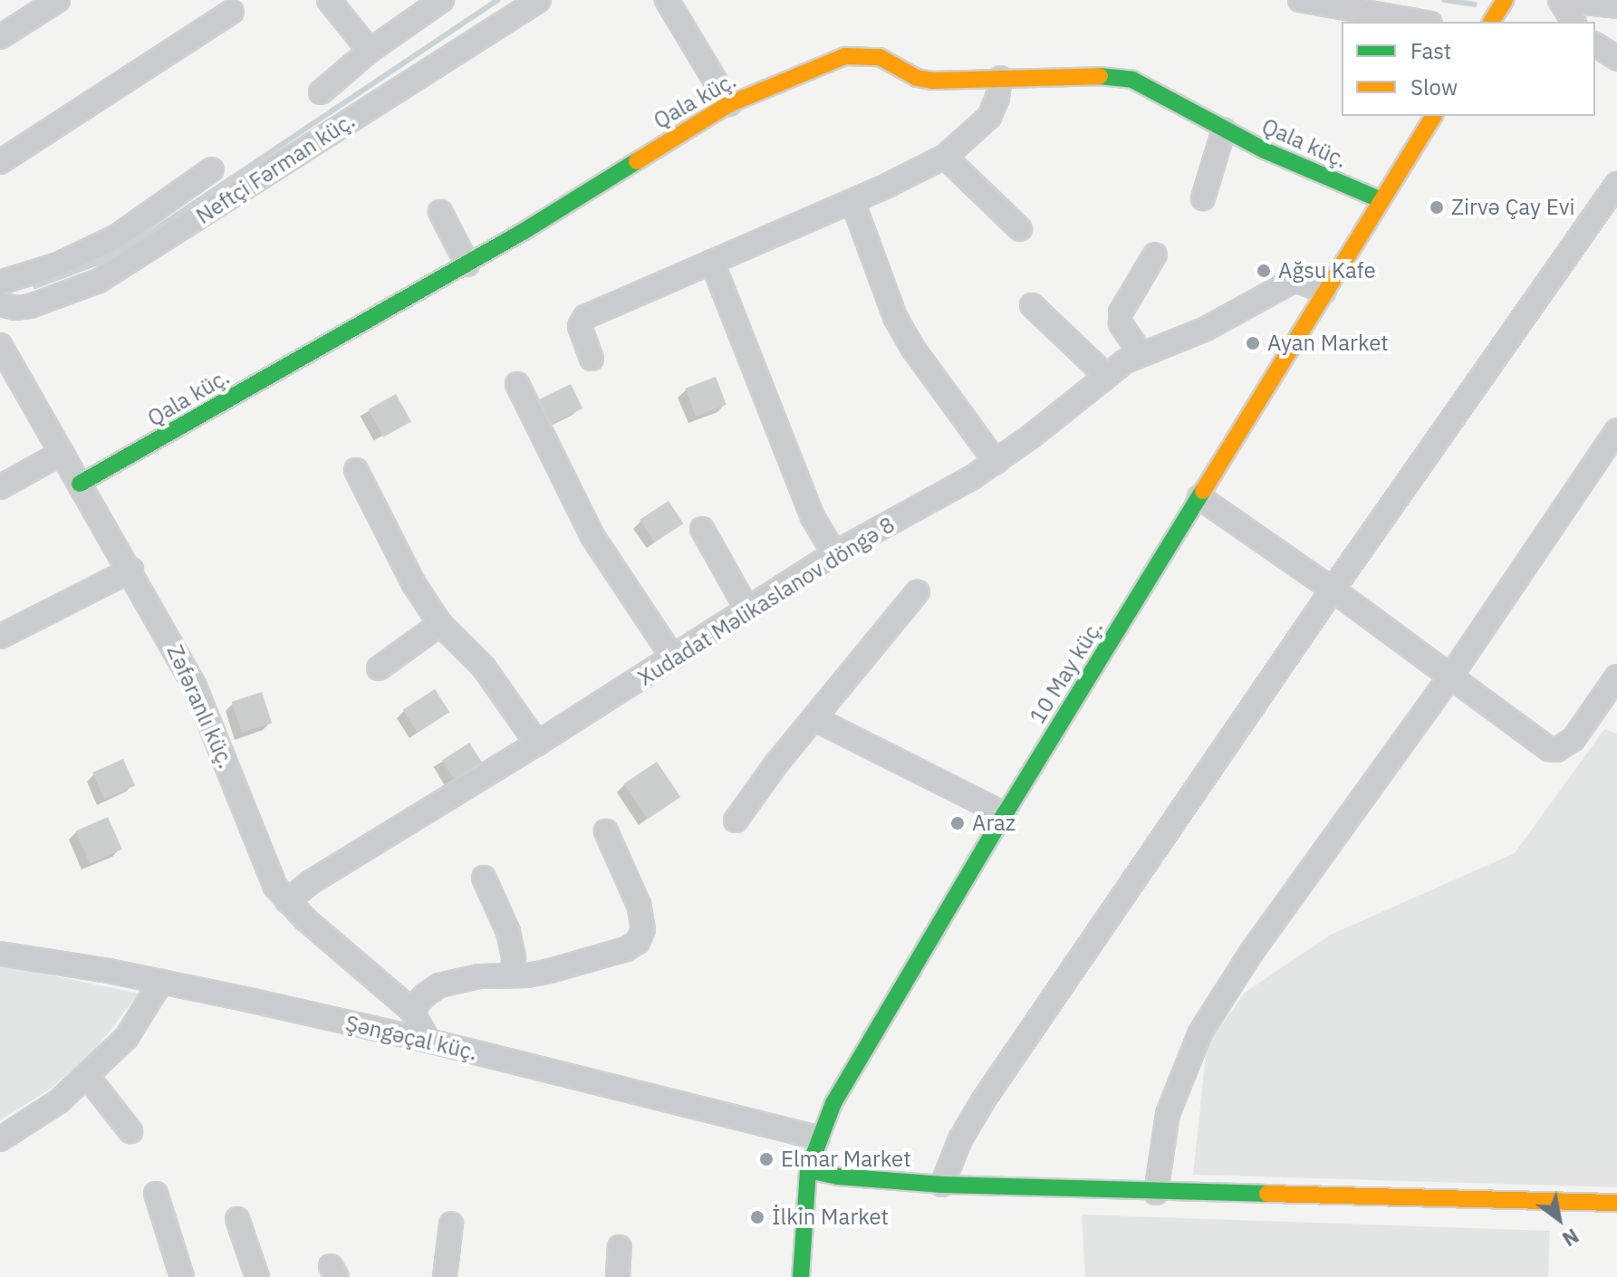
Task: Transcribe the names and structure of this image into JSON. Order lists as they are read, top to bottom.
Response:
{
  "streets": {
    "street": [
      "Qala küç.",
      "Neftçi Fərman küç.",
      "Xudadat Məlikaslanov döngə 8",
      "10 May küç.",
      "Zəfəranlı küç.",
      "Şəngəçal küç."
    ]
  },
  "crossings": [
    ["Qala küç.", "10 May küç."],
    ["Qala küç.", "Zəfəranlı küç."],
    ["Xudadat Məlikaslanov döngə 8", "10 May küç."],
    ["Xudadat Məlikaslanov döngə 8", "Zəfəranlı küç."],
    ["10 May küç.", "Şəngəçal küç."],
    ["Zəfəranlı küç.", "Şəngəçal küç."]
  ],
  "places": [
    "Zirvə Çay Evi",
    "Ağsu Kafe",
    "Ayan Market",
    "Araz",
    "Elmar Market",
    "İlkin Market"
  ],
  "legend": ["Fast", "Slow"],
  "north": "bottom right"
}
